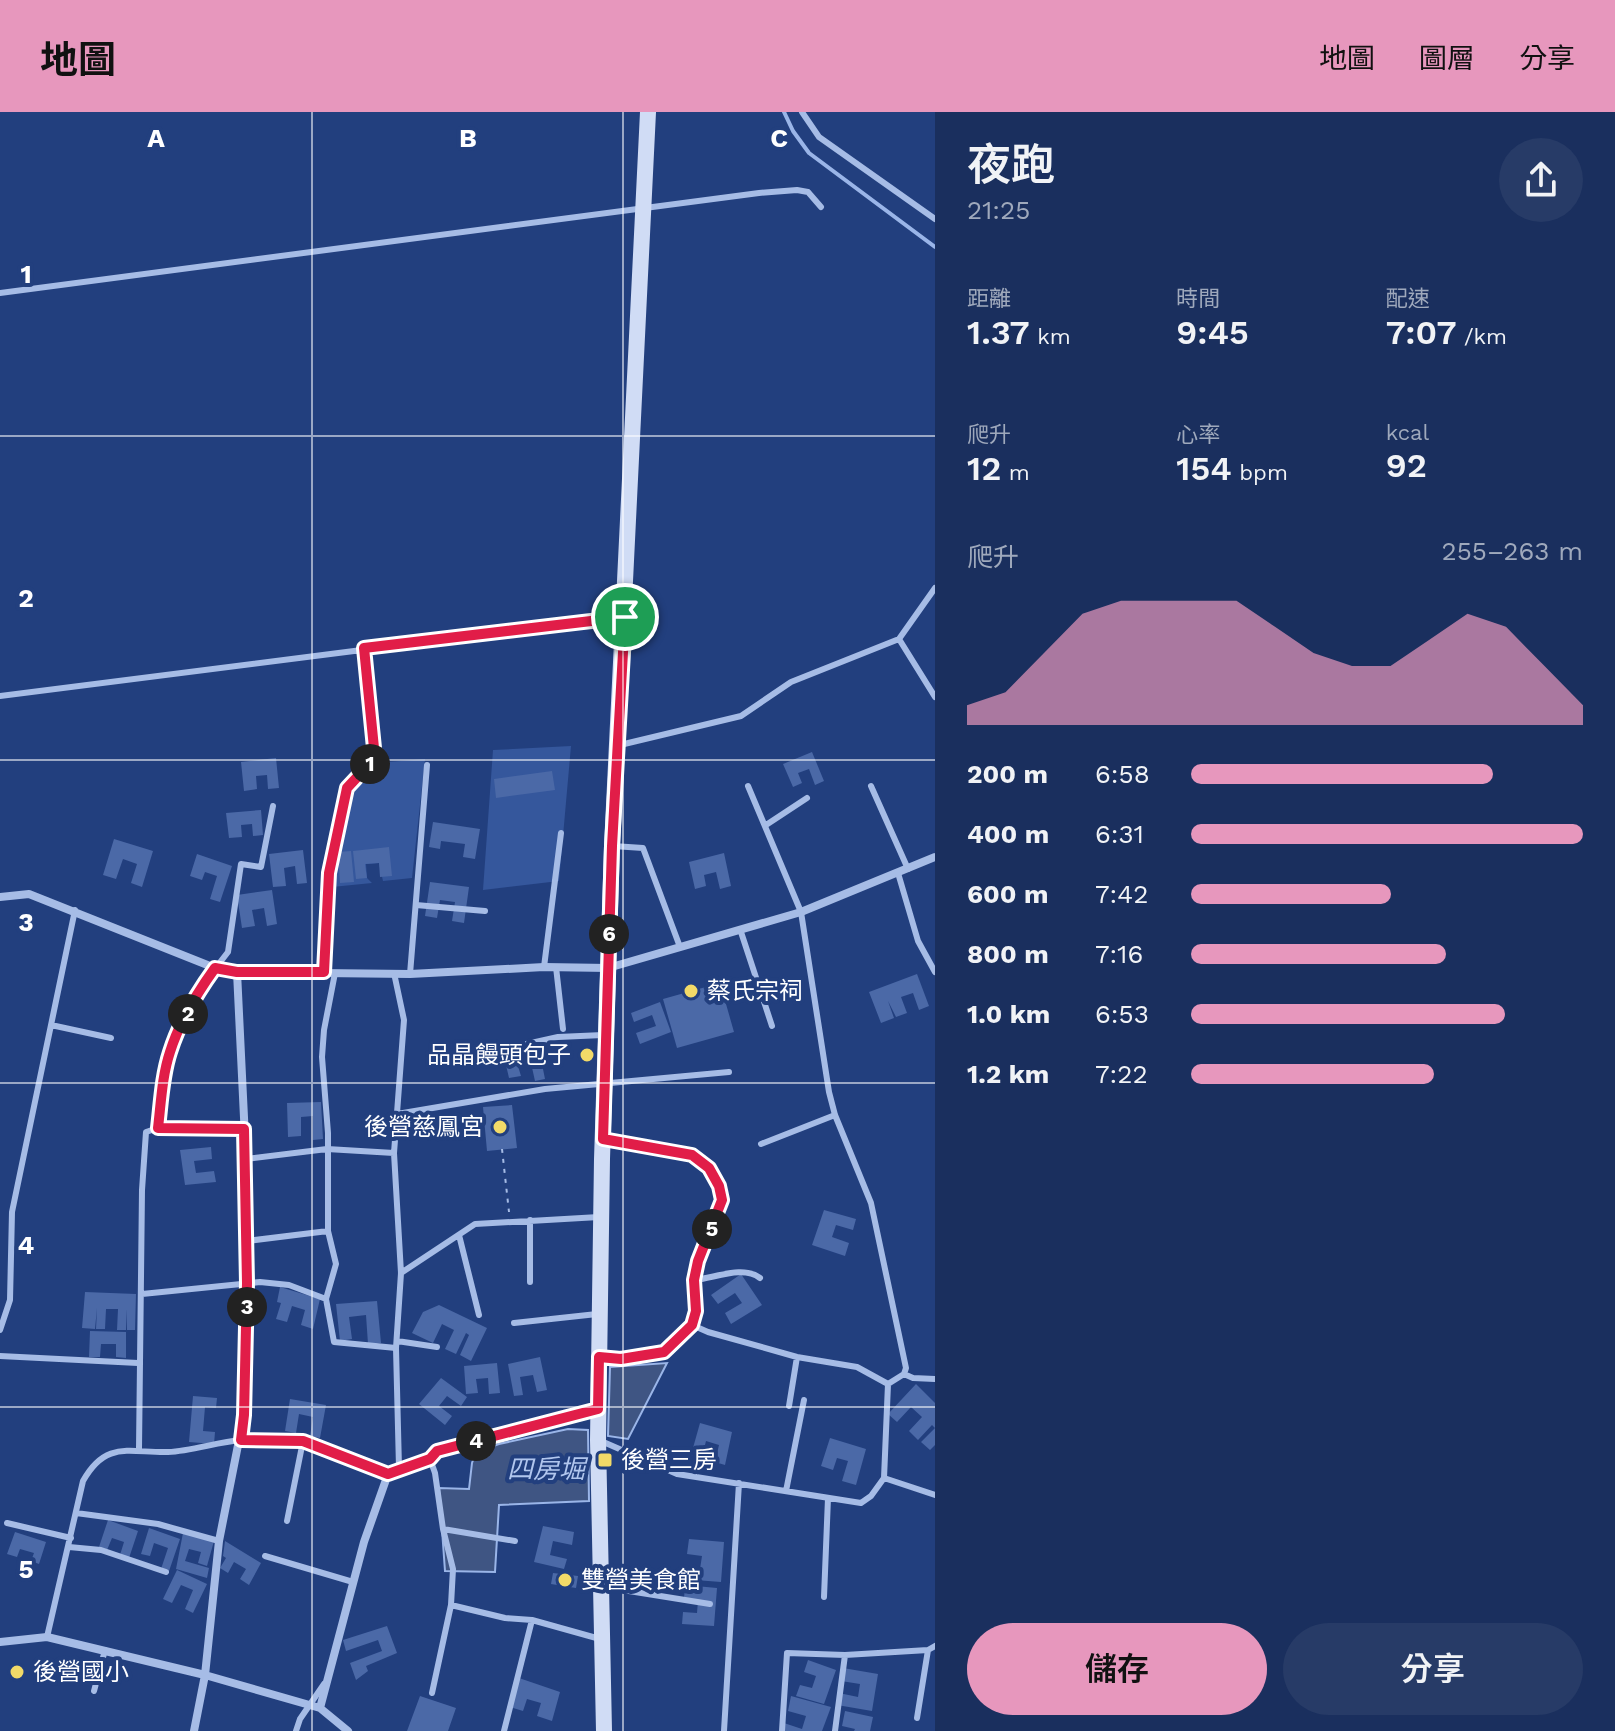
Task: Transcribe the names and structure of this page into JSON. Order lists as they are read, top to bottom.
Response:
{
  "water": ["四房堀"],
  "places": {
    "other": [
      "蔡氏宗祠",
      "品晶饅頭包子",
      "後營慈鳳宮",
      "雙營美食館",
      "後營國小"
    ],
    "transit": ["後營三房"]
  },
  "page": {
    "header": "地圖",
    "nav": ["地圖", "圖層", "分享"],
    "heading": ["夜跑", "21:25"],
    "stats": [
      ["距離", "1.37 km"],
      ["時間", "9:45"],
      ["配速", "7:07 /km"],
      ["爬升", "12 m"],
      ["心率", "154 bpm"],
      ["kcal", "92"]
    ],
    "chart": ["爬升", "255–263 m"],
    "pins": [
      "1",
      "6",
      "2",
      "5",
      "3",
      "4"
    ],
    "list": [
      {
        "name": "200 m",
        "note": "6:58"
      },
      {
        "name": "400 m",
        "note": "6:31"
      },
      {
        "name": "600 m",
        "note": "7:42"
      },
      {
        "name": "800 m",
        "note": "7:16"
      },
      {
        "name": "1.0 km",
        "note": "6:53"
      },
      {
        "name": "1.2 km",
        "note": "7:22"
      }
    ],
    "buttons": ["儲存", "分享"]
  },
  "grid": {
    "columns": ["A", "B", "C"],
    "rows": [
      "1",
      "2",
      "3",
      "4",
      "5"
    ]
  }
}
